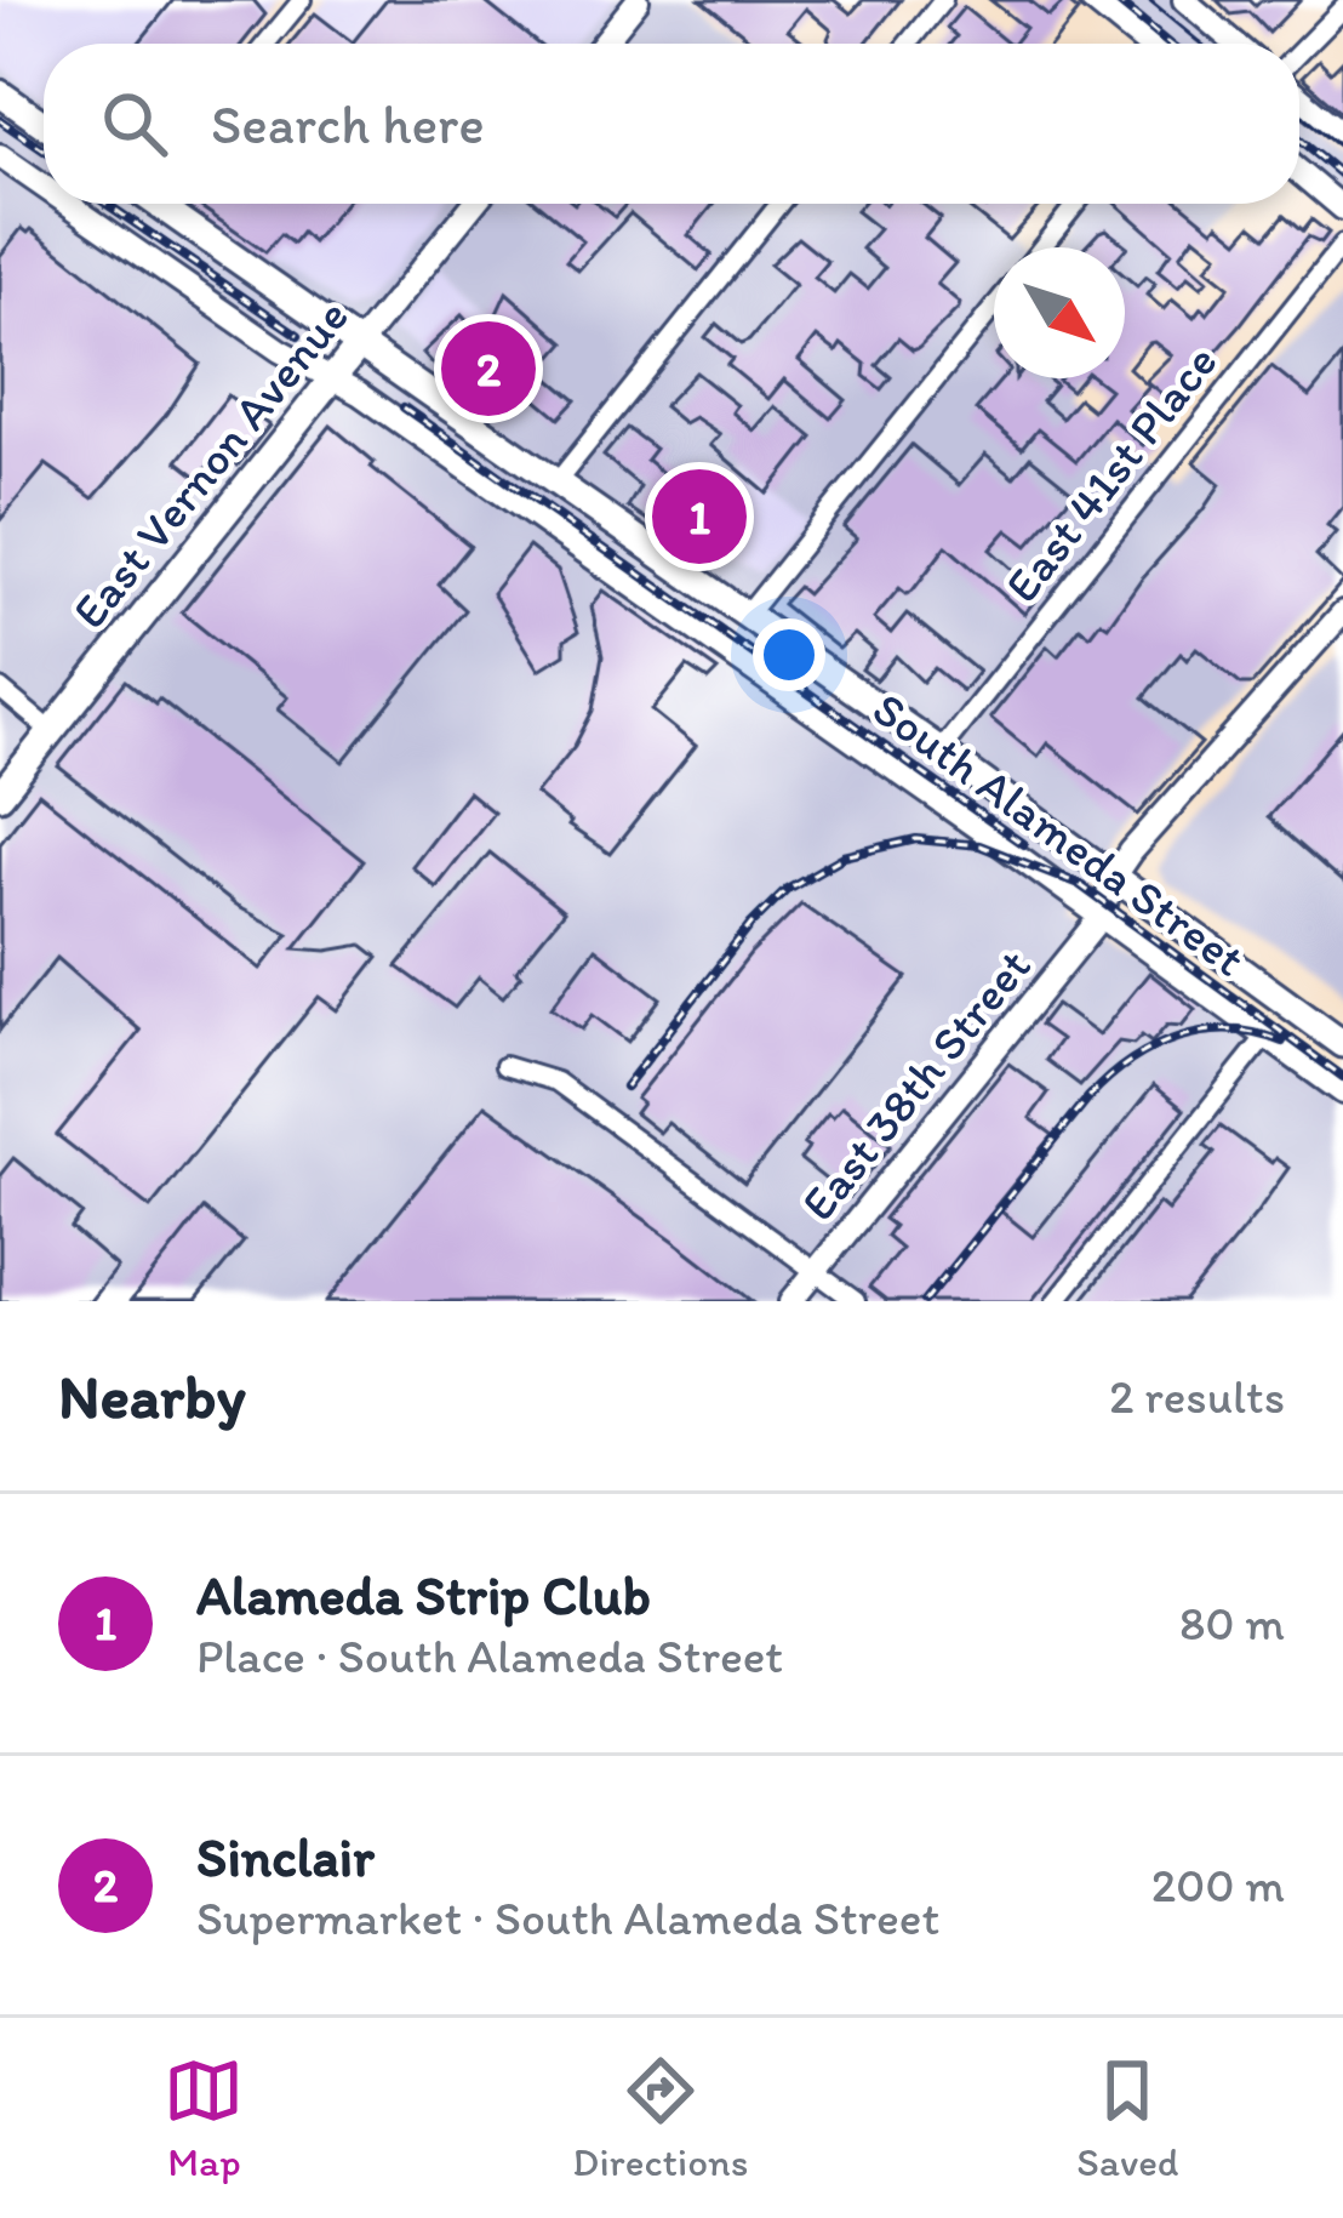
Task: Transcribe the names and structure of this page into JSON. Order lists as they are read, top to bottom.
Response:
{
  "streets": {
    "main road": ["East Vernon Avenue", "South Alameda Street"],
    "street": ["East 41st Place", "East 38th Street"]
  },
  "crossings": [
    ["East Vernon Avenue", "South Alameda Street"],
    ["East 41st Place", "South Alameda Street"],
    ["South Alameda Street", "East 38th Street"]
  ],
  "north": "bottom right",
  "page": {
    "search": "Search here",
    "pins": ["2", "1"],
    "heading": ["Nearby", "2 results"],
    "list": [
      {
        "mark": "1",
        "name": "Alameda Strip Club",
        "note": "Place · South Alameda Street",
        "value": "80 m"
      },
      {
        "mark": "2",
        "name": "Sinclair",
        "note": "Supermarket · South Alameda Street",
        "value": "200 m"
      }
    ],
    "nav": ["Map", "Directions", "Saved"]
  }
}
